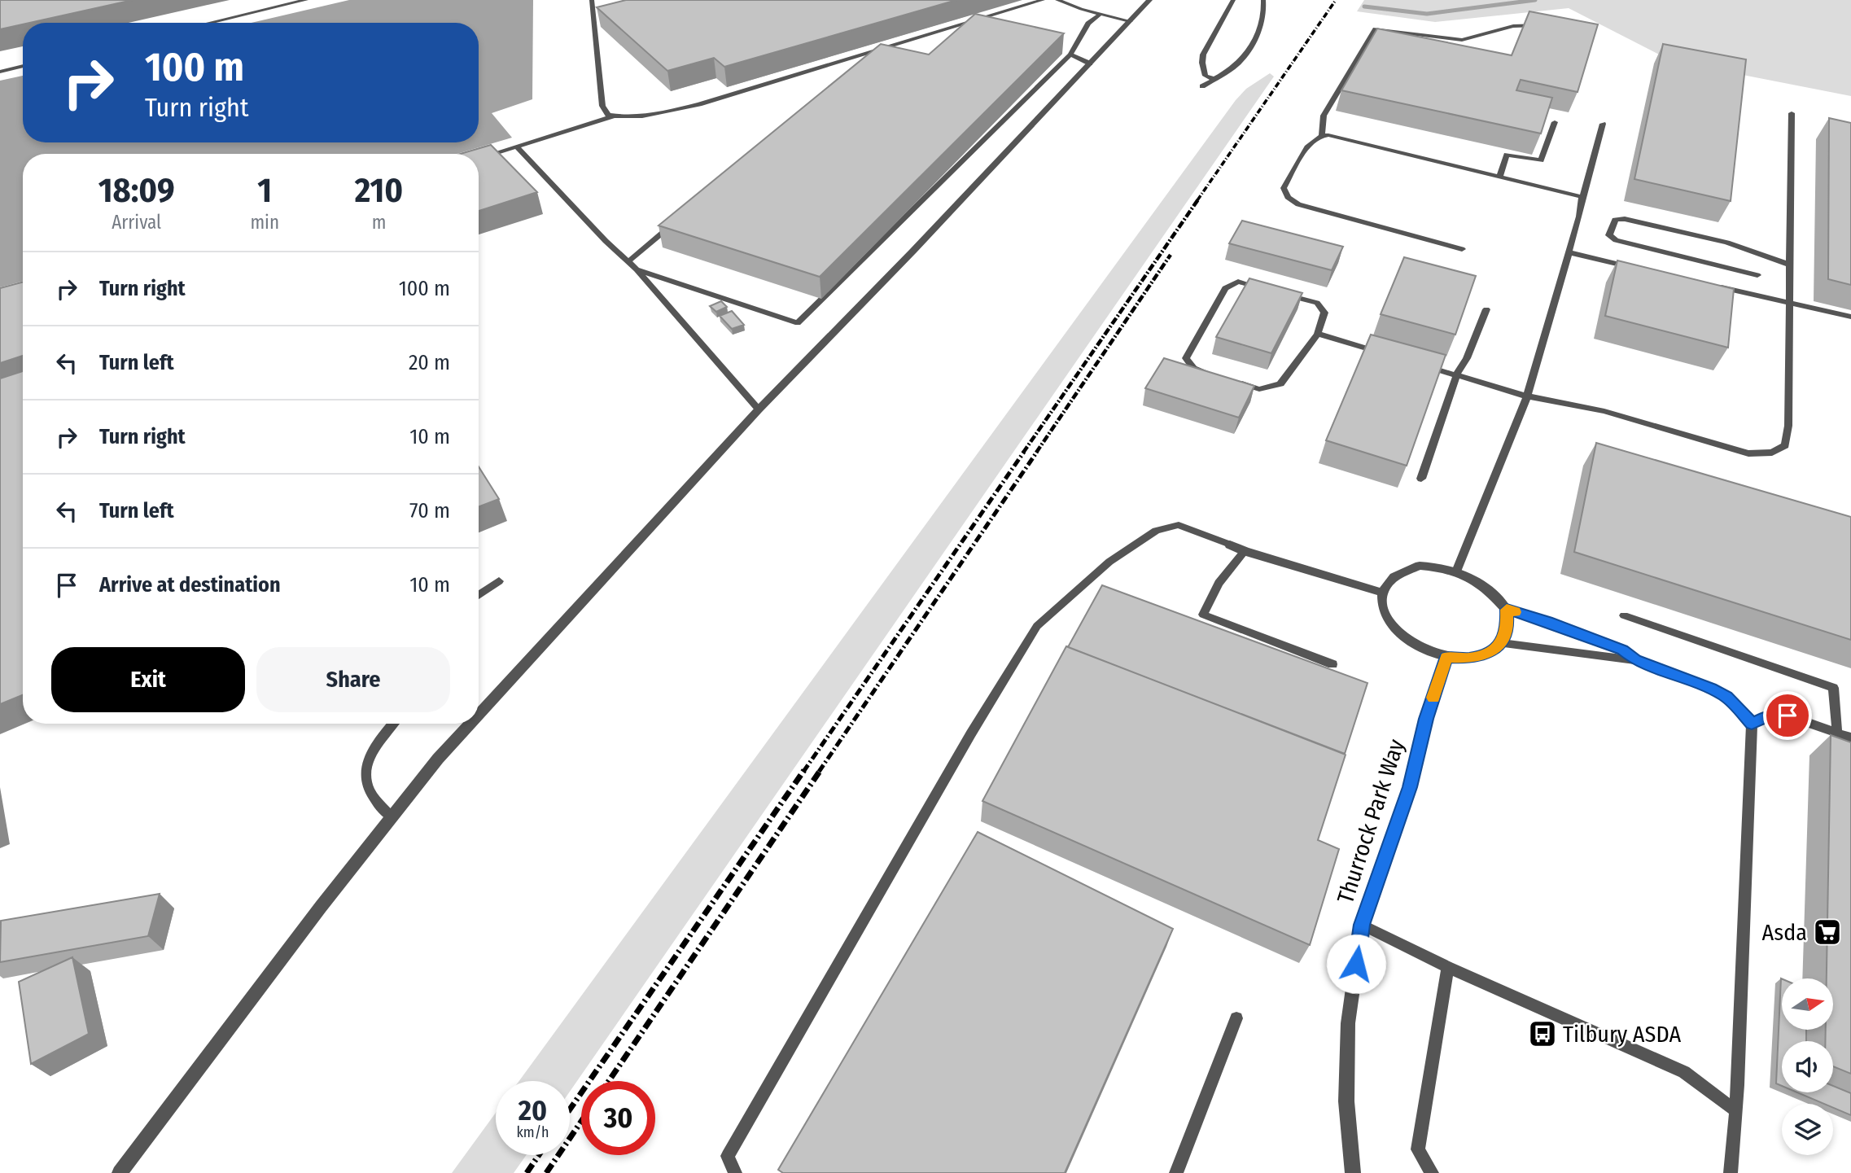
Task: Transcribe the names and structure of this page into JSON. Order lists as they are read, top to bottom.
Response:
{
  "streets": {
    "street": ["Thurrock Park Way"]
  },
  "places": {
    "supermarket": ["Asda"],
    "bus stop": ["Tilbury ASDA"]
  },
  "north": "right",
  "page": {
    "turn": ["100 m", "Turn right"],
    "eta": [
      "18:09",
      "Arrival",
      "1",
      "min",
      "210",
      "m"
    ],
    "list": [
      {
        "name": "Turn right",
        "value": "100 m"
      },
      {
        "name": "Turn left",
        "value": "20 m"
      },
      {
        "name": "Turn right",
        "value": "10 m"
      },
      {
        "name": "Turn left",
        "value": "70 m"
      },
      {
        "name": "Arrive at destination",
        "value": "10 m"
      }
    ],
    "buttons": ["Exit", "Share"],
    "speed": "20 km/h",
    "limit": "30"
  }
}
